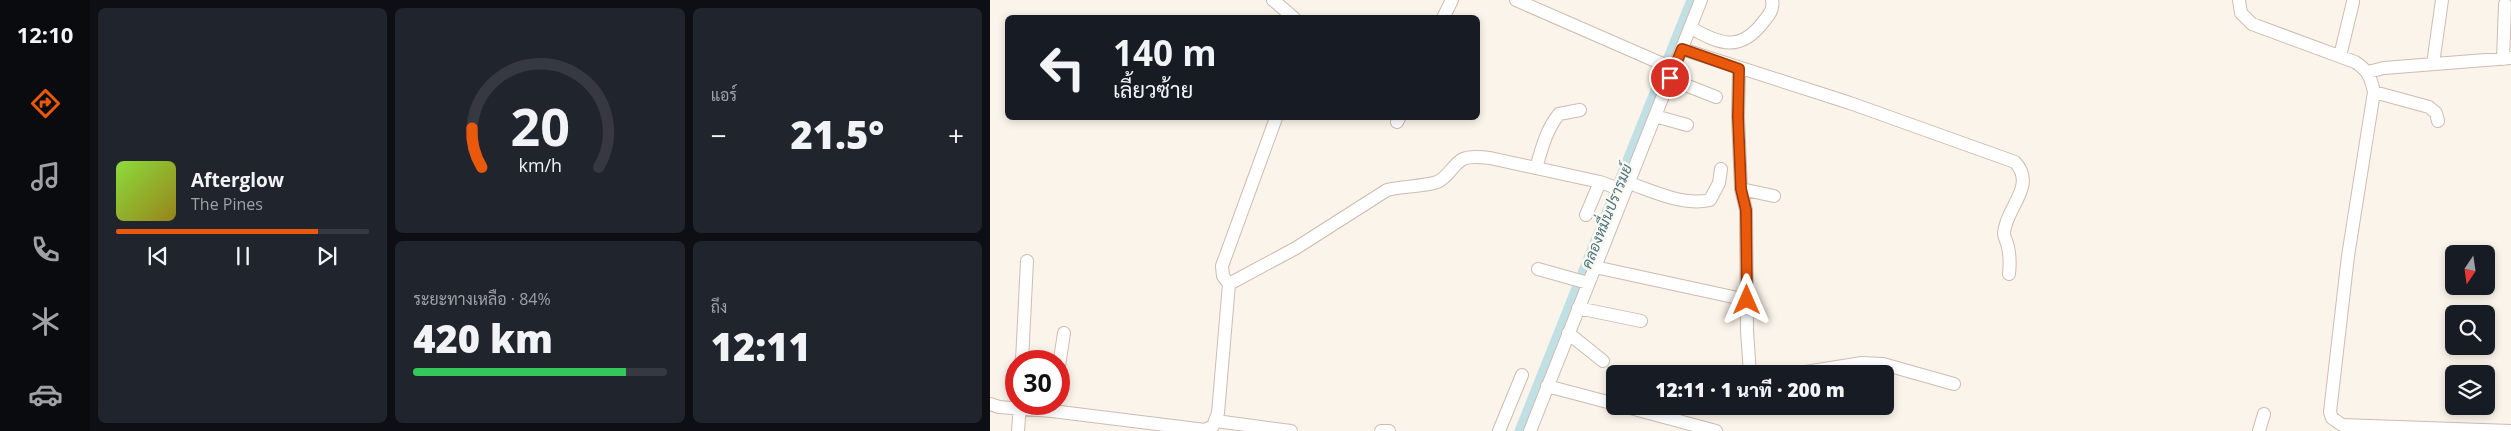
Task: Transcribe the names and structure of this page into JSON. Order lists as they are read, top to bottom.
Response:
{
  "water": ["คลองหมื่นปรารมย์"],
  "north": "bottom",
  "page": {
    "tabs": "12:10",
    "tile": [
      "แอร์",
      ["ระยะทางเหลือ · 84%", "420 km"],
      ["ถึง", "12:11"]
    ],
    "turn": ["140 m", "เลี้ยวซ้าย"],
    "heat": ["−", "21.5°", "+"],
    "song": ["Afterglow", "The Pines"],
    "limit": "30",
    "trip": "12:11 · 1 นาที · 200 m",
    "gauge": ["20", "km/h"]
  }
}
